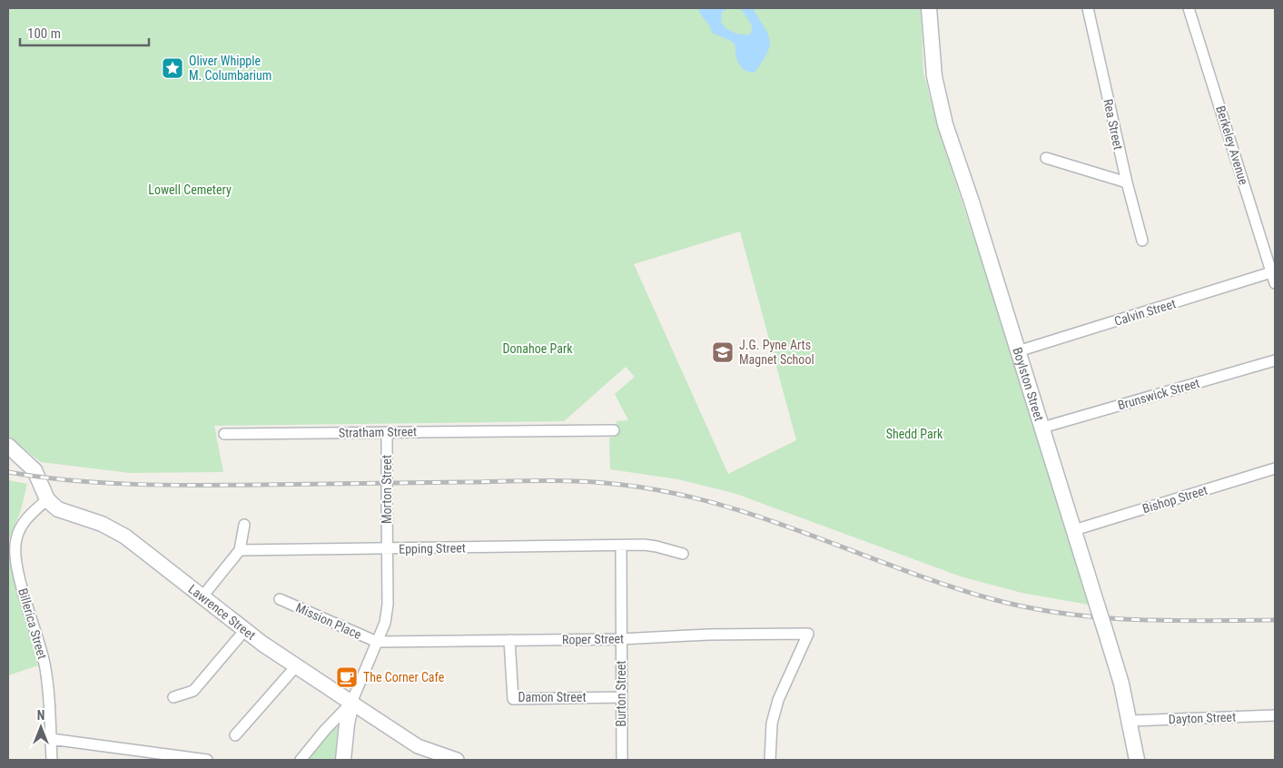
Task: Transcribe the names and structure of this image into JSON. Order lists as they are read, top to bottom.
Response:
{
  "streets": {
    "main road": ["Boylston Street", "Lawrence Street"],
    "street": [
      "Rea Street",
      "Berkeley Avenue",
      "Calvin Street",
      "Brunswick Street",
      "Stratham Street",
      "Morton Street",
      "Bishop Street",
      "Epping Street",
      "Mission Place",
      "Billerica Street",
      "Roper Street",
      "Burton Street",
      "Damon Street",
      "Dayton Street"
    ]
  },
  "crossings": [
    ["Berkeley Avenue", "Calvin Street"],
    ["Calvin Street", "Boylston Street"],
    ["Boylston Street", "Brunswick Street"],
    ["Boylston Street", "Bishop Street"],
    ["Boylston Street", "Dayton Street"],
    ["Stratham Street", "Morton Street"],
    ["Morton Street", "Epping Street"],
    ["Morton Street", "Lawrence Street"],
    ["Morton Street", "Mission Place"],
    ["Morton Street", "Roper Street"],
    ["Epping Street", "Burton Street"],
    ["Lawrence Street", "Billerica Street"],
    ["Mission Place", "Roper Street"],
    ["Roper Street", "Burton Street"],
    ["Roper Street", "Damon Street"],
    ["Burton Street", "Damon Street"]
  ],
  "parks": ["Lowell Cemetery", "Donahoe Park", "Shedd Park"],
  "places": {
    "place": ["Oliver Whipple M. Columbarium"],
    "school or university": ["J.G. Pyne Arts Magnet School"],
    "cafe": ["The Corner Cafe"]
  },
  "scale_bar": "100 m",
  "north": "top"
}
